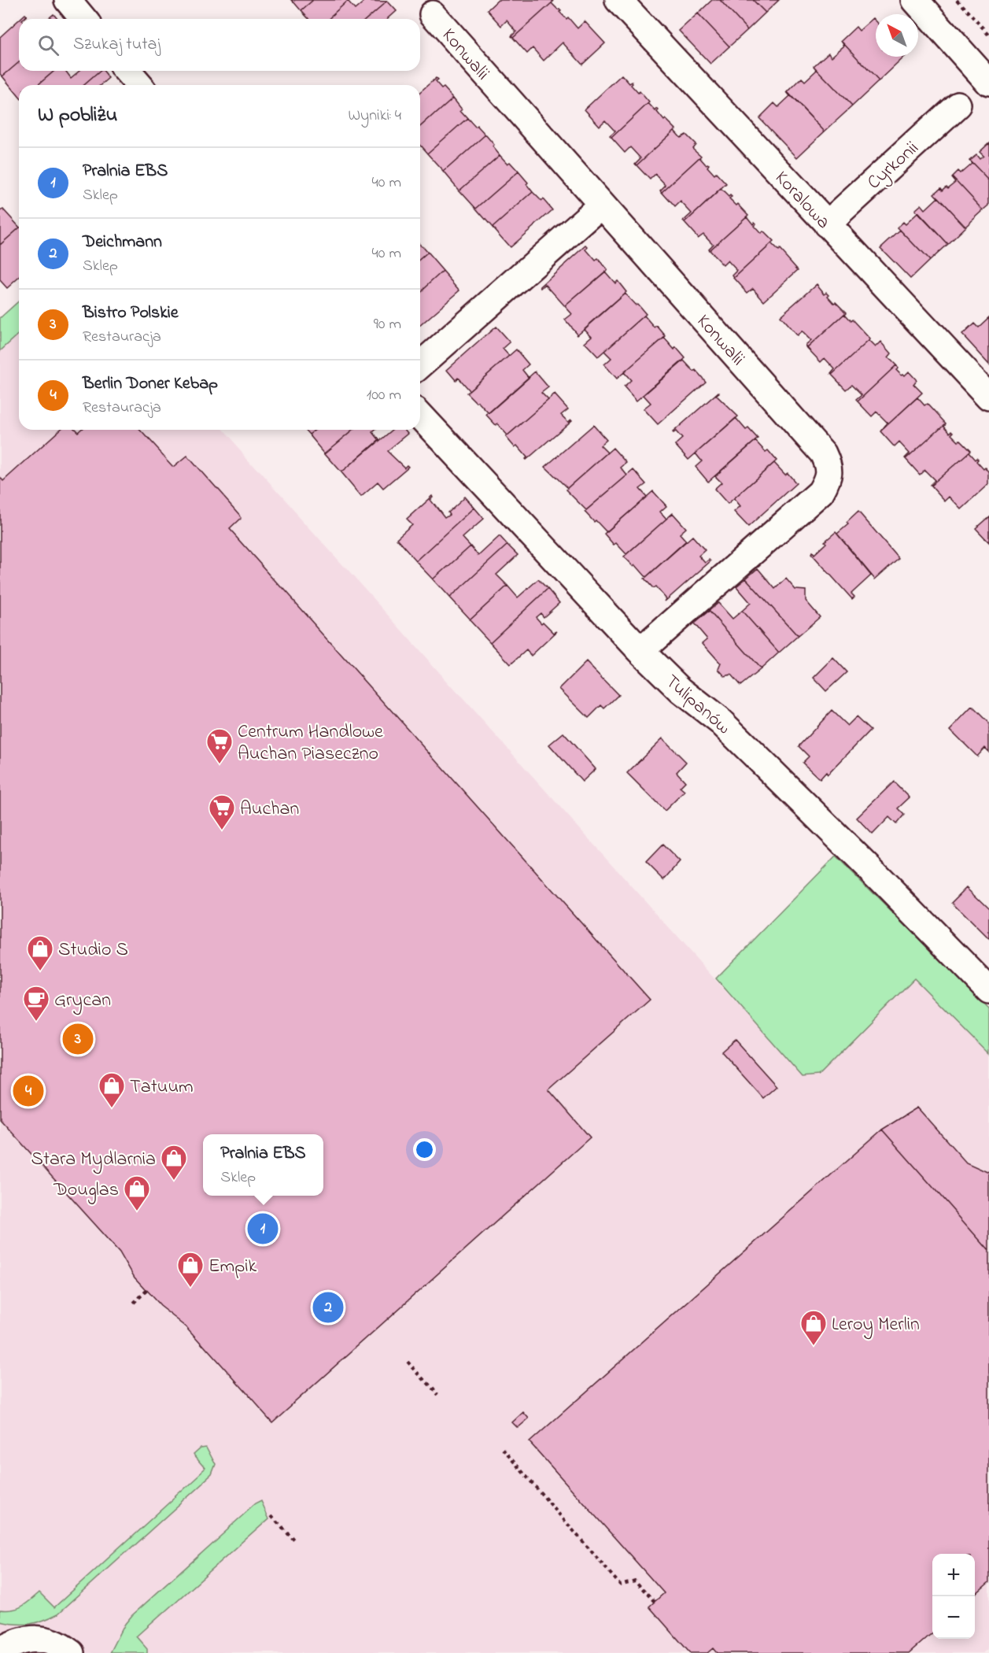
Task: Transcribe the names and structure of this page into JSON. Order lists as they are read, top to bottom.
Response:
{
  "streets": {
    "street": [
      "Konwalii",
      "Cyrkonii",
      "Koralowa",
      "Tulipanów"
    ]
  },
  "crossings": [
    ["Konwalii", "Tulipanów"],
    ["Cyrkonii", "Koralowa"]
  ],
  "places": {
    "supermarket": ["Centrum Handlowe Auchan Piaseczno", "Auchan"],
    "shop": [
      "Studio S",
      "Tatuum",
      "Stara Mydlarnia",
      "Douglas",
      "Empik",
      "Leroy Merlin"
    ],
    "cafe": ["Grycan"]
  },
  "north": "top left",
  "page": {
    "search": "Szukaj tutaj",
    "heading": ["W pobliżu", "Wyniki: 4"],
    "list": [
      {
        "mark": "1",
        "name": "Pralnia EBS",
        "note": "Sklep",
        "value": "40 m"
      },
      {
        "mark": "2",
        "name": "Deichmann",
        "note": "Sklep",
        "value": "40 m"
      },
      {
        "mark": "3",
        "name": "Bistro Polskie",
        "note": "Restauracja",
        "value": "90 m"
      },
      {
        "mark": "4",
        "name": "Berlin Doner Kebap",
        "note": "Restauracja",
        "value": "100 m"
      }
    ],
    "pins": [
      "3",
      "4",
      "1",
      "2"
    ],
    "popup": ["Pralnia EBS", "Sklep"],
    "map_buttons": ["+", "−"]
  }
}
